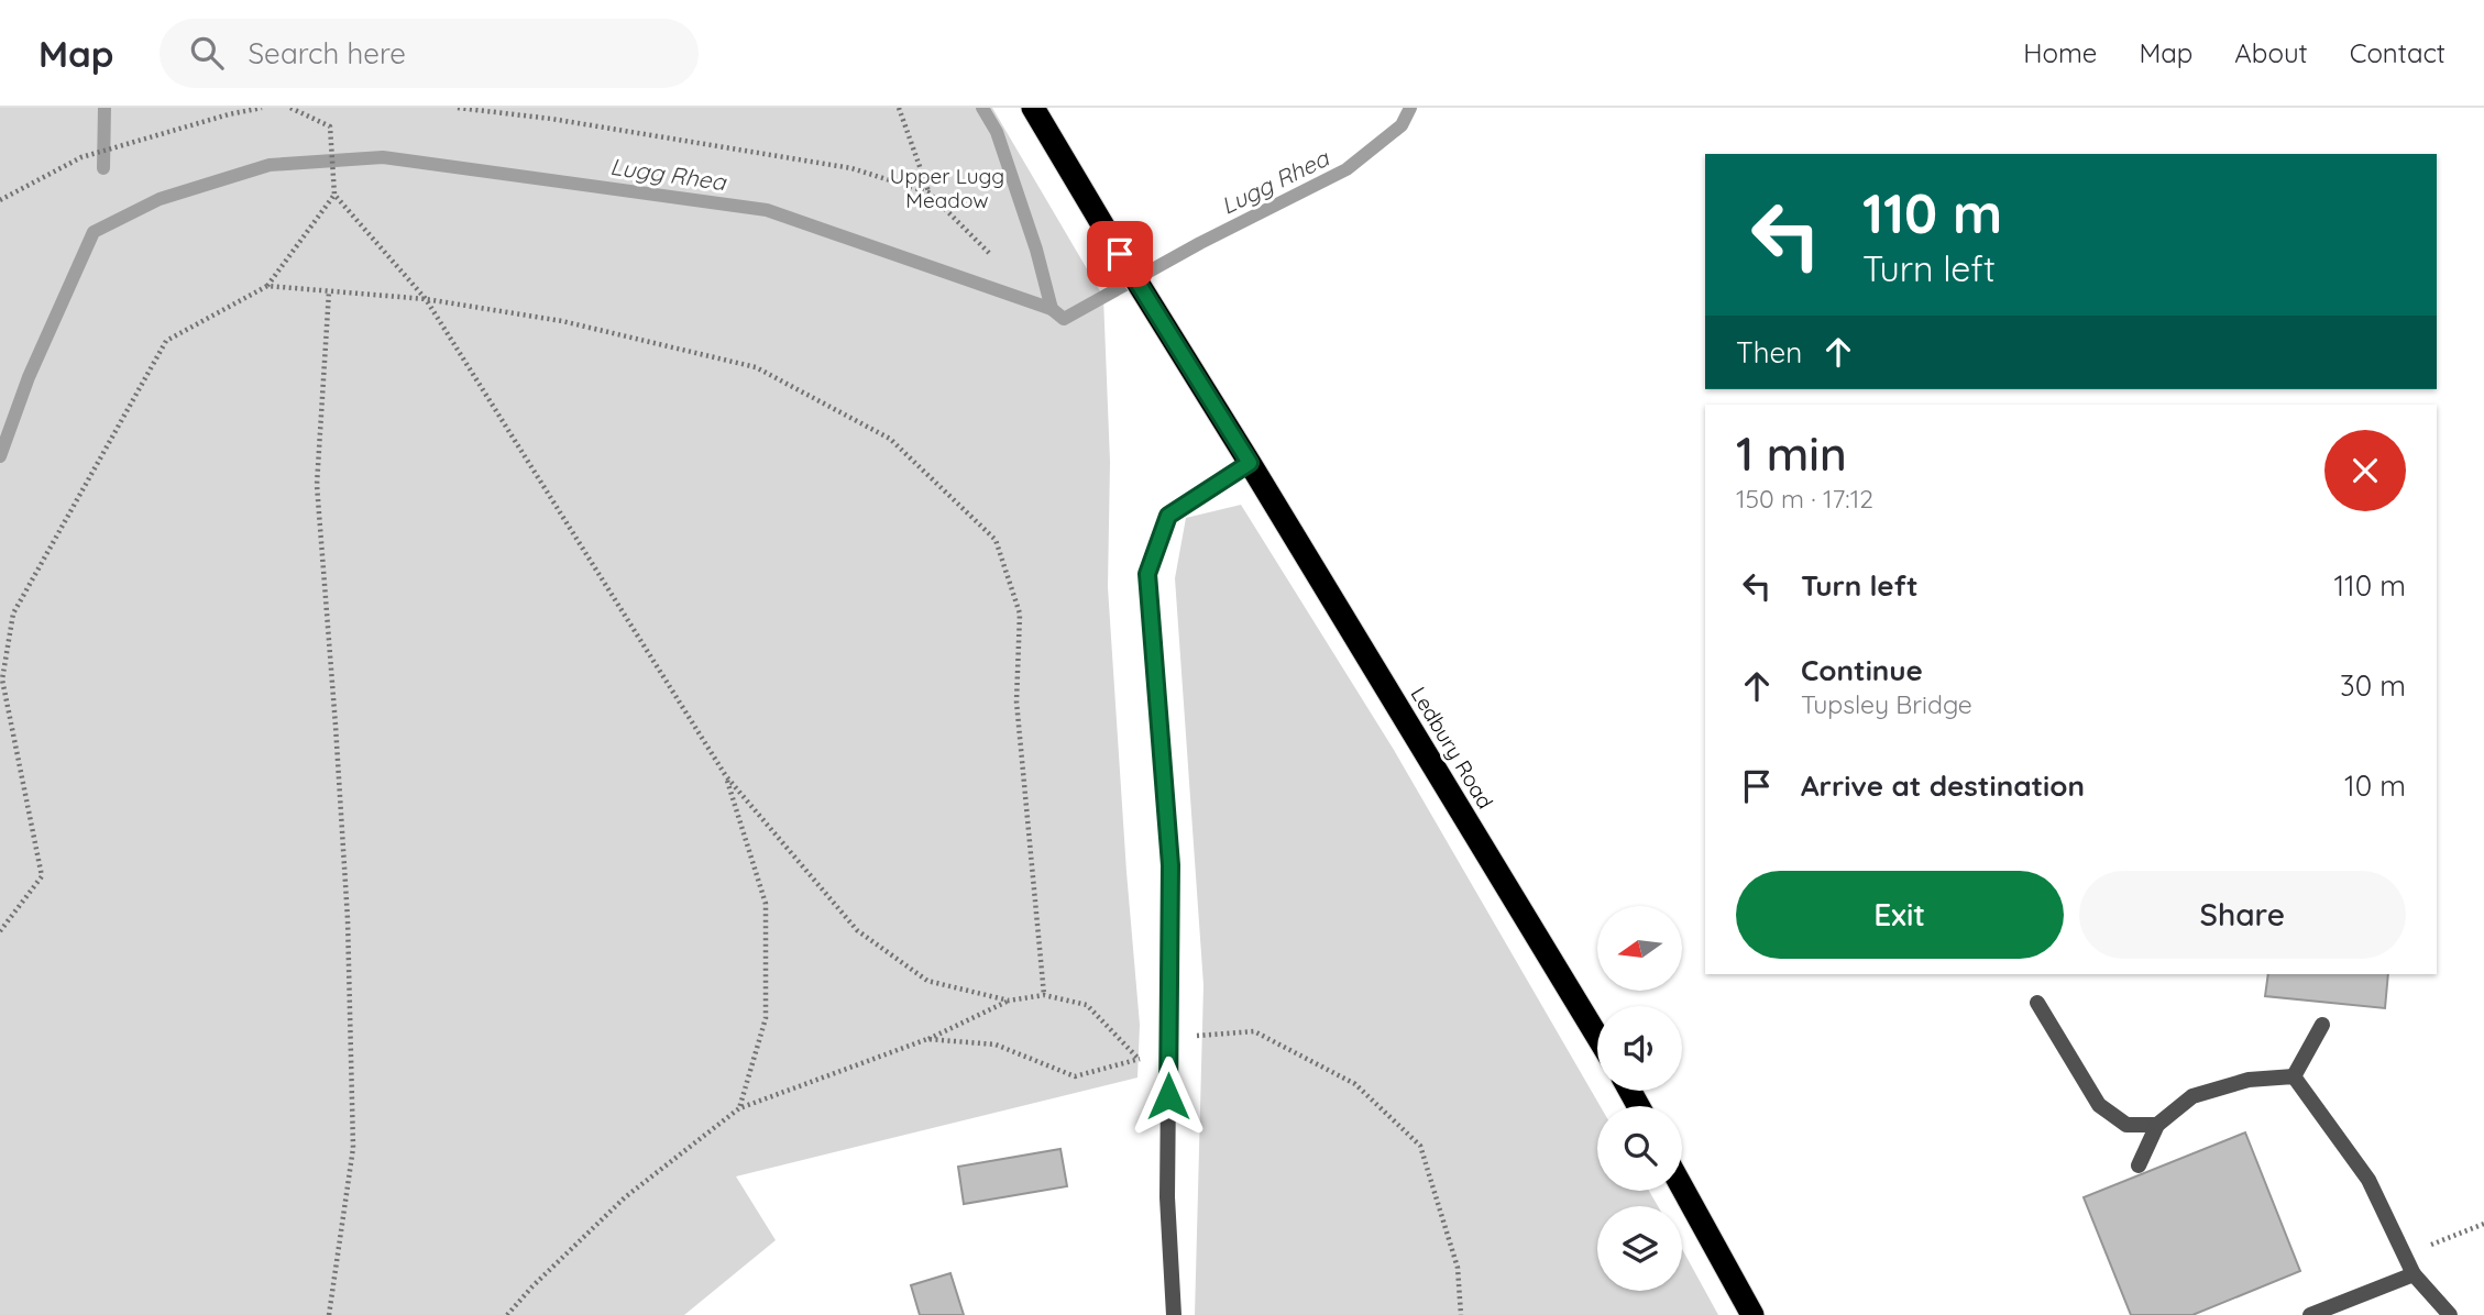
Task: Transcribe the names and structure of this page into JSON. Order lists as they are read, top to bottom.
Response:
{
  "streets": {
    "highway": ["Ledbury Road"]
  },
  "water": ["Lugg Rhea"],
  "parks": ["Upper Lugg Meadow"],
  "north": "left",
  "page": {
    "header": "Map",
    "search": "Search here",
    "nav": [
      "Home",
      "Map",
      "About",
      "Contact"
    ],
    "turn": ["110 m", "Turn left"],
    "then": "Then",
    "heading": ["1 min", "150 m · 17:12"],
    "list": [
      {
        "name": "Turn left",
        "value": "110 m"
      },
      {
        "name": "Continue",
        "note": "Tupsley Bridge",
        "value": "30 m"
      },
      {
        "name": "Arrive at destination",
        "value": "10 m"
      }
    ],
    "buttons": ["Exit", "Share"]
  }
}
